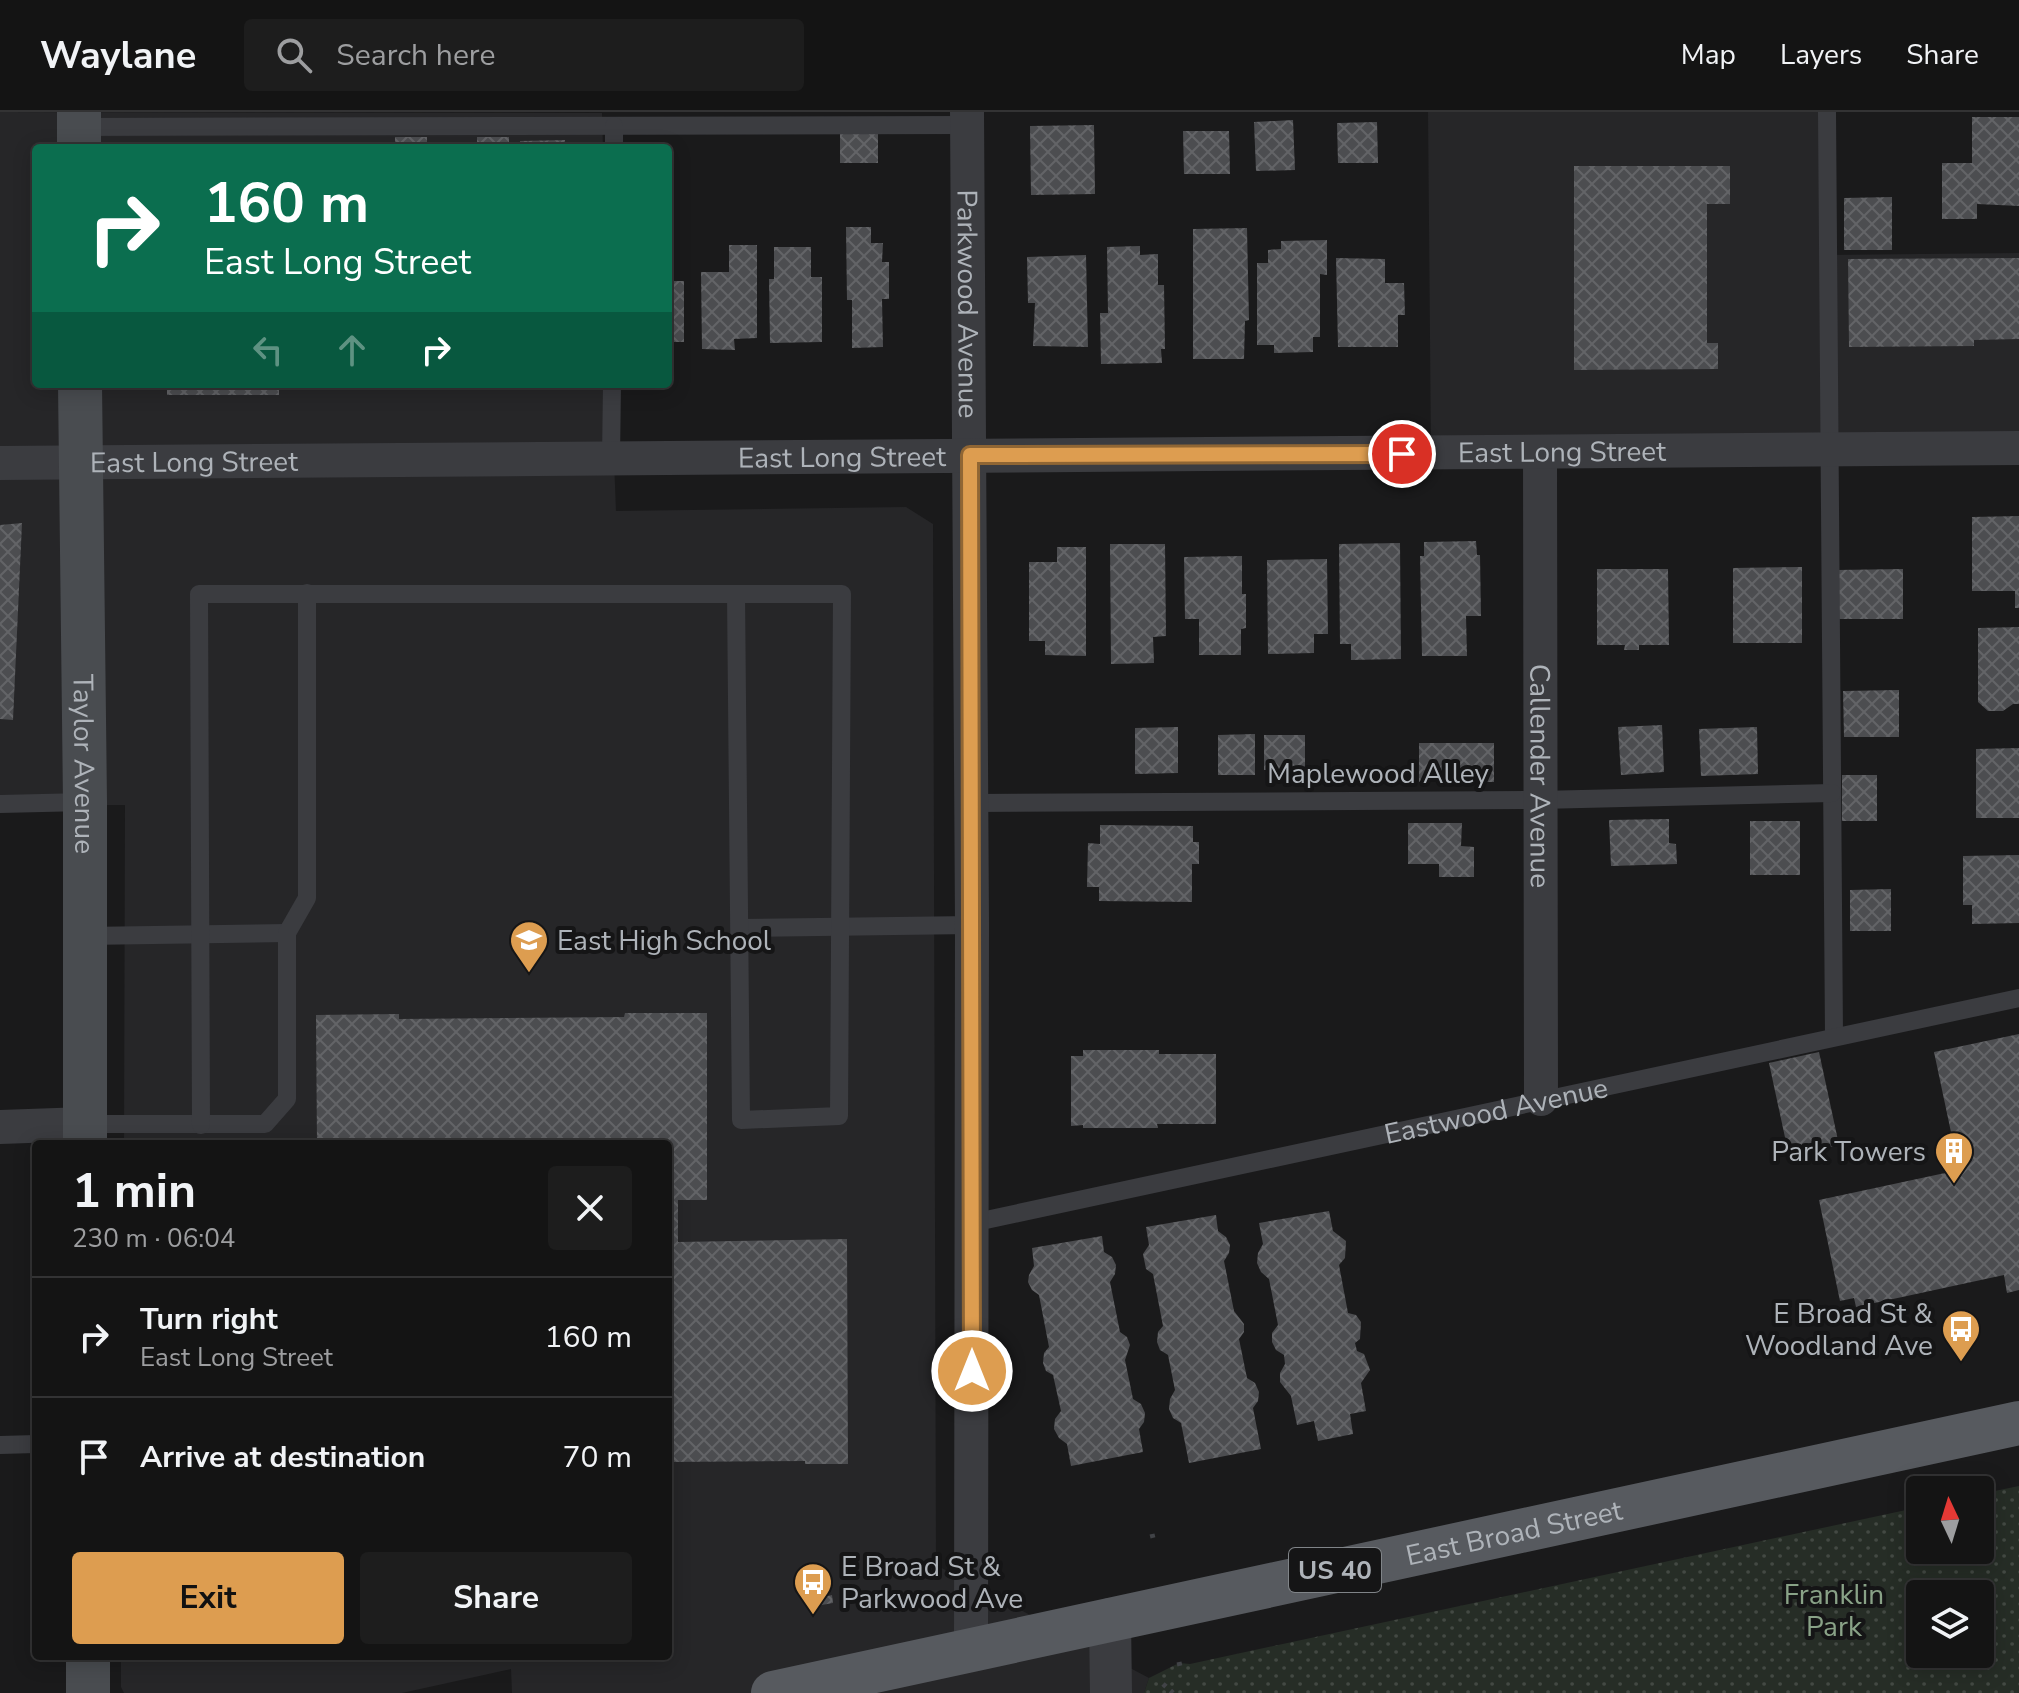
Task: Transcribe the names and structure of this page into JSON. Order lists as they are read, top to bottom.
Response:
{
  "streets": {
    "main road": ["Taylor Avenue", "East Broad Street", "US 40"],
    "street": ["Parkwood Avenue", "East Long Street", "Callender Avenue"],
    "lane": ["Maplewood Alley", "Eastwood Avenue"]
  },
  "crossings": [
    ["Parkwood Avenue", "East Long Street"],
    ["Parkwood Avenue", "Maplewood Alley"],
    ["Parkwood Avenue", "Eastwood Avenue"],
    ["Parkwood Avenue", "East Broad Street"],
    ["East Long Street", "Taylor Avenue"],
    ["East Long Street", "Callender Avenue"],
    ["Maplewood Alley", "Callender Avenue"],
    ["Callender Avenue", "Eastwood Avenue"]
  ],
  "parks": ["Franklin Park"],
  "places": {
    "school or university": ["East High School"],
    "building": ["Park Towers"],
    "bus stop": ["E Broad St & Woodland Ave", "E Broad St & Parkwood Ave"]
  },
  "north": "top",
  "page": {
    "header": "Waylane",
    "search": "Search here",
    "nav": ["Map", "Layers", "Share"],
    "turn": ["160 m", "East Long Street"],
    "heading": ["1 min", "230 m · 06:04"],
    "list": [
      {
        "name": "Turn right",
        "note": "East Long Street",
        "value": "160 m"
      },
      {
        "name": "Arrive at destination",
        "value": "70 m"
      }
    ],
    "buttons": ["Exit", "Share"]
  }
}
